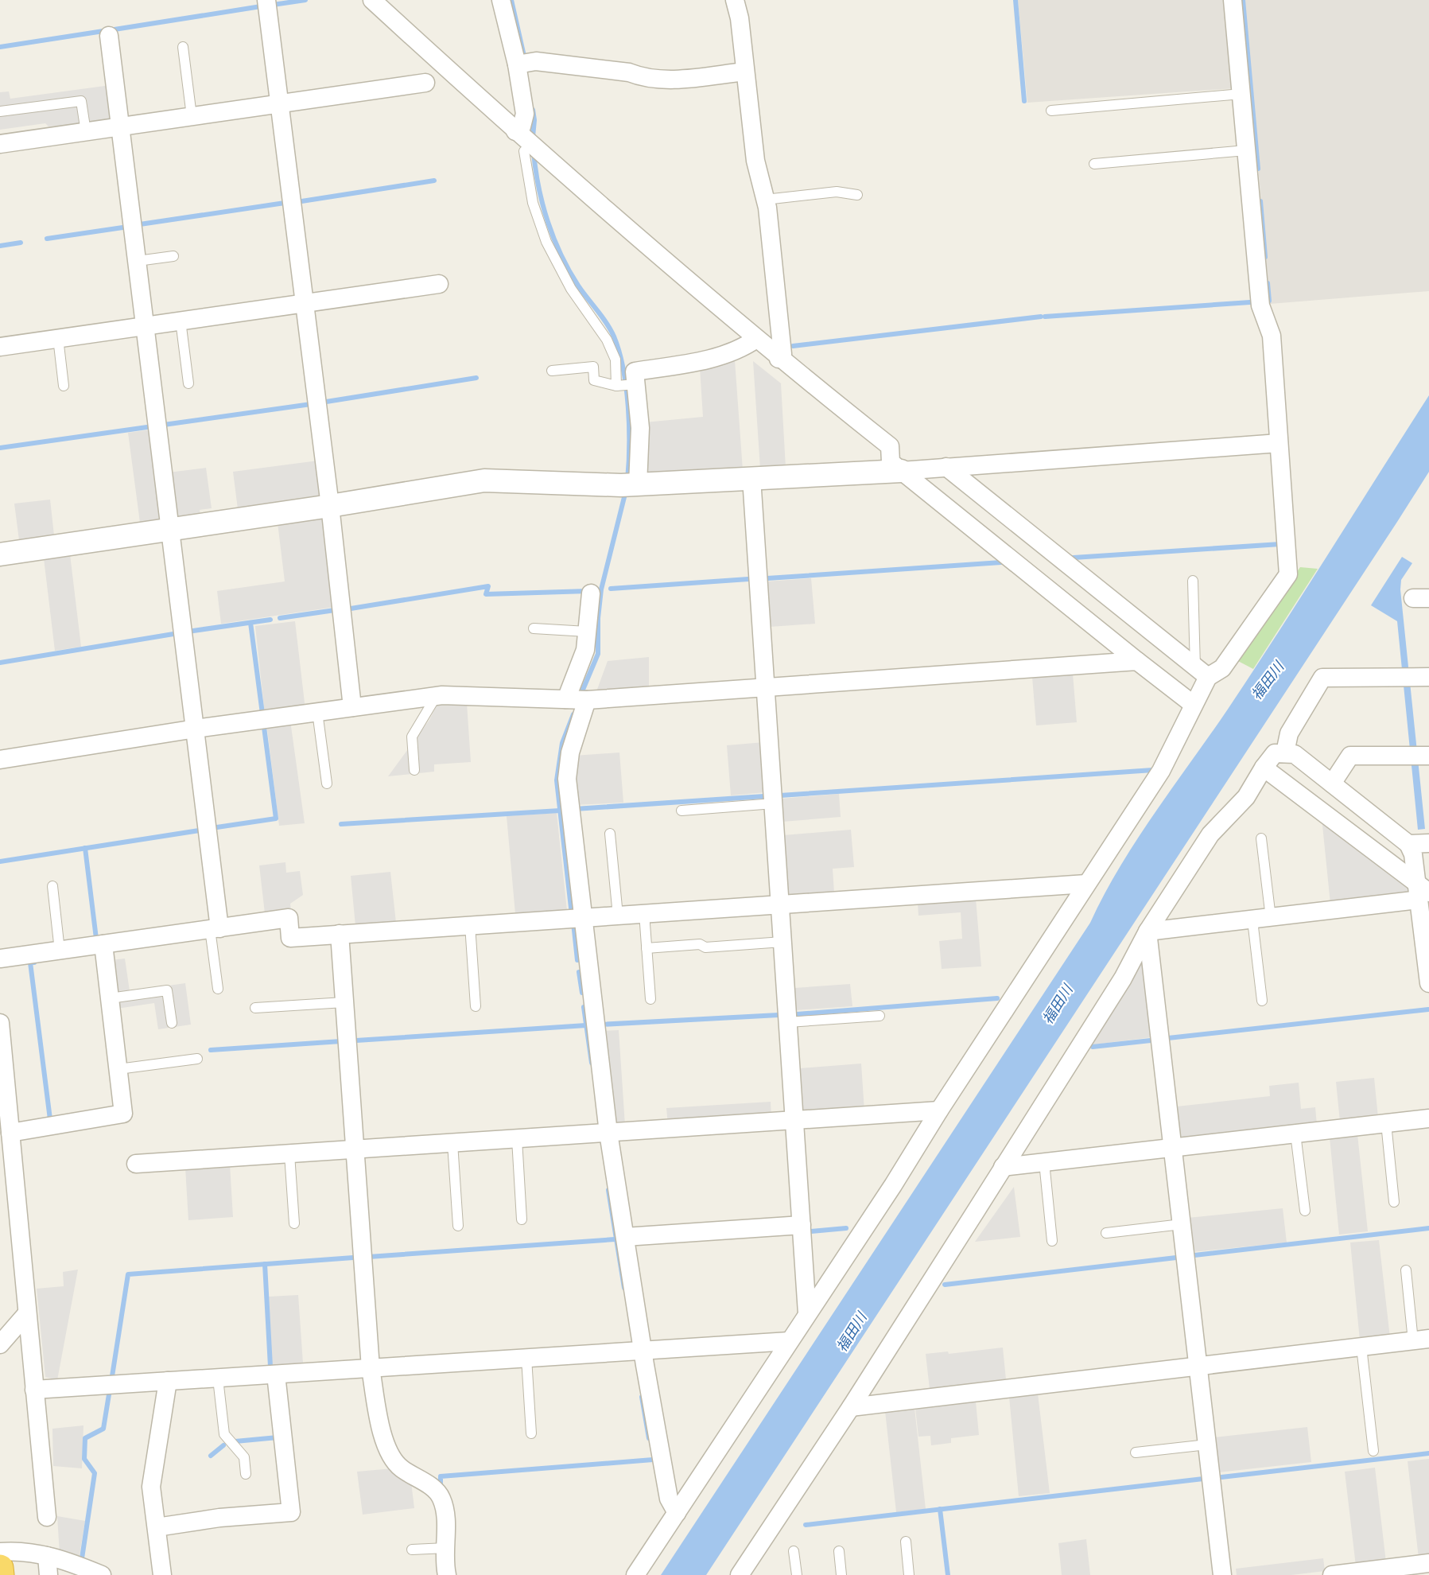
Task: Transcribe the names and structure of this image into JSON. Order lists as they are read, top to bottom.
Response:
{
  "water": ["福田川"]
}
